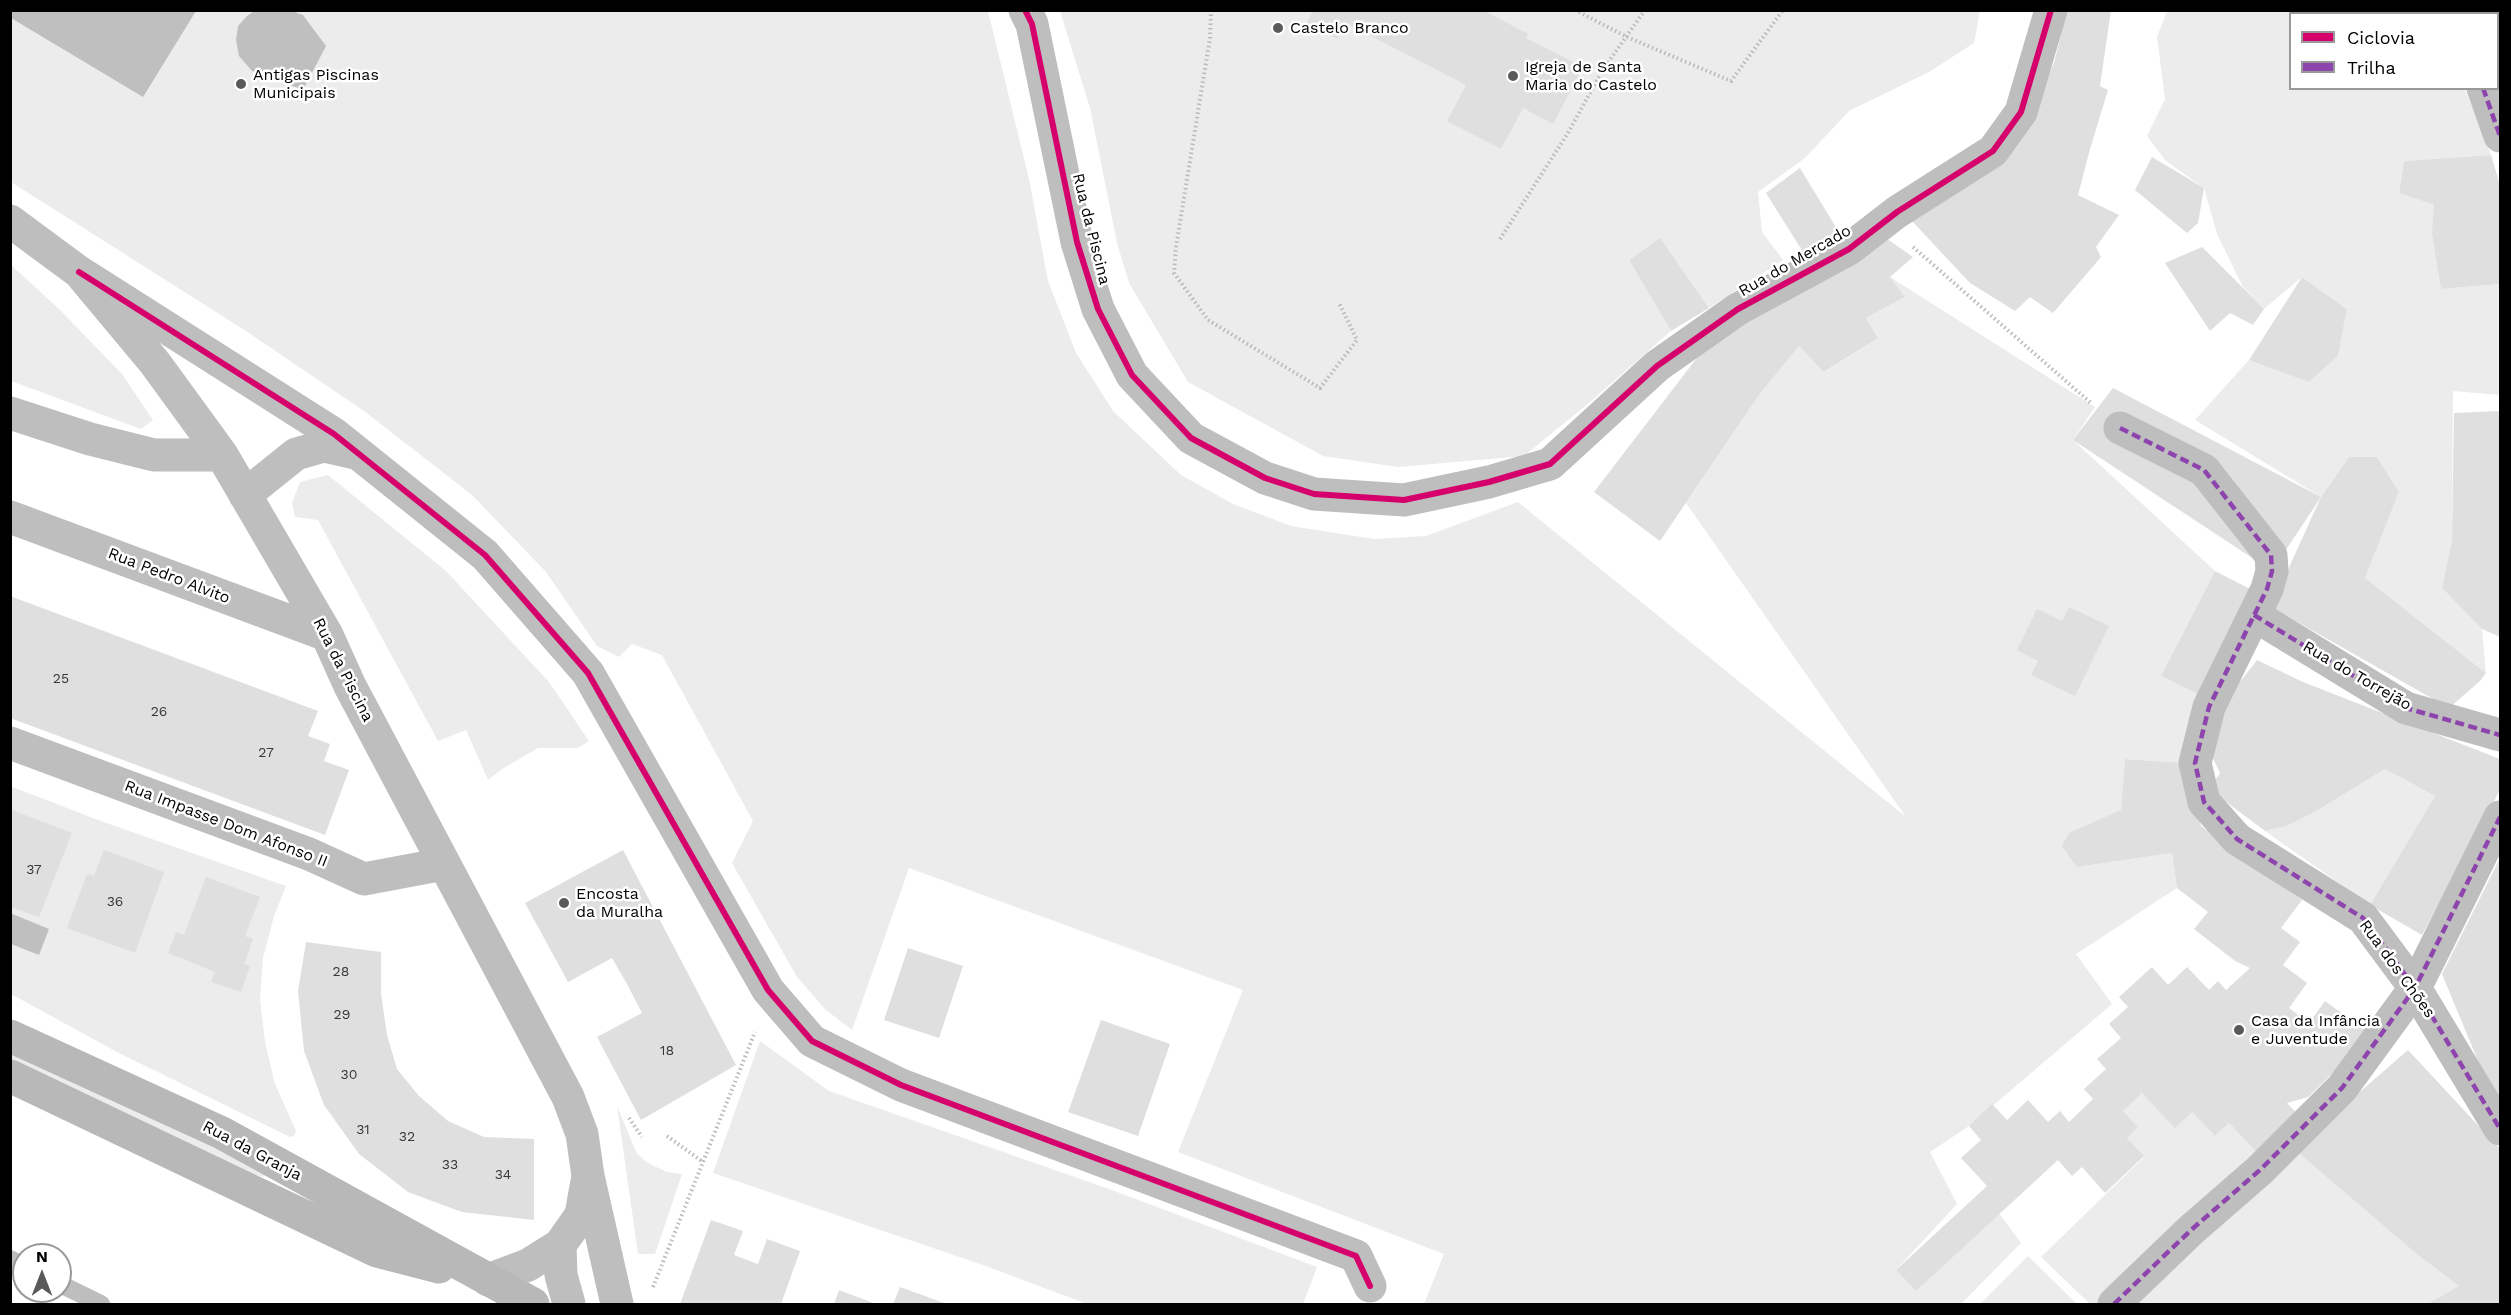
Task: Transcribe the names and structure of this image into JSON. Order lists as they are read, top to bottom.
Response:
{
  "streets": {
    "main road": ["Rua da Granja"],
    "street": [
      "Rua da Piscina",
      "Rua do Mercado",
      "Rua Pedro Alvito",
      "Rua do Torrejão",
      "Rua Impasse Dom Afonso II",
      "Rua dos Chões"
    ]
  },
  "crossings": [
    ["Rua da Piscina", "Rua do Mercado"],
    ["Rua da Piscina", "Rua Pedro Alvito"],
    ["Rua da Piscina", "Rua Impasse Dom Afonso II"],
    ["Rua do Torrejão", "Rua dos Chões"]
  ],
  "places": [
    "Castelo Branco",
    "Igreja de Santa Maria do Castelo",
    "Antigas Piscinas Municipais",
    "Encosta da Muralha",
    "Casa da Infância e Juventude"
  ],
  "house_numbers": [
    "25",
    "26",
    "27",
    "37",
    "36",
    "28",
    "29",
    "18",
    "30",
    "31",
    "32",
    "33",
    "34"
  ],
  "legend": ["Ciclovia", "Trilha"],
  "north": "top"
}
